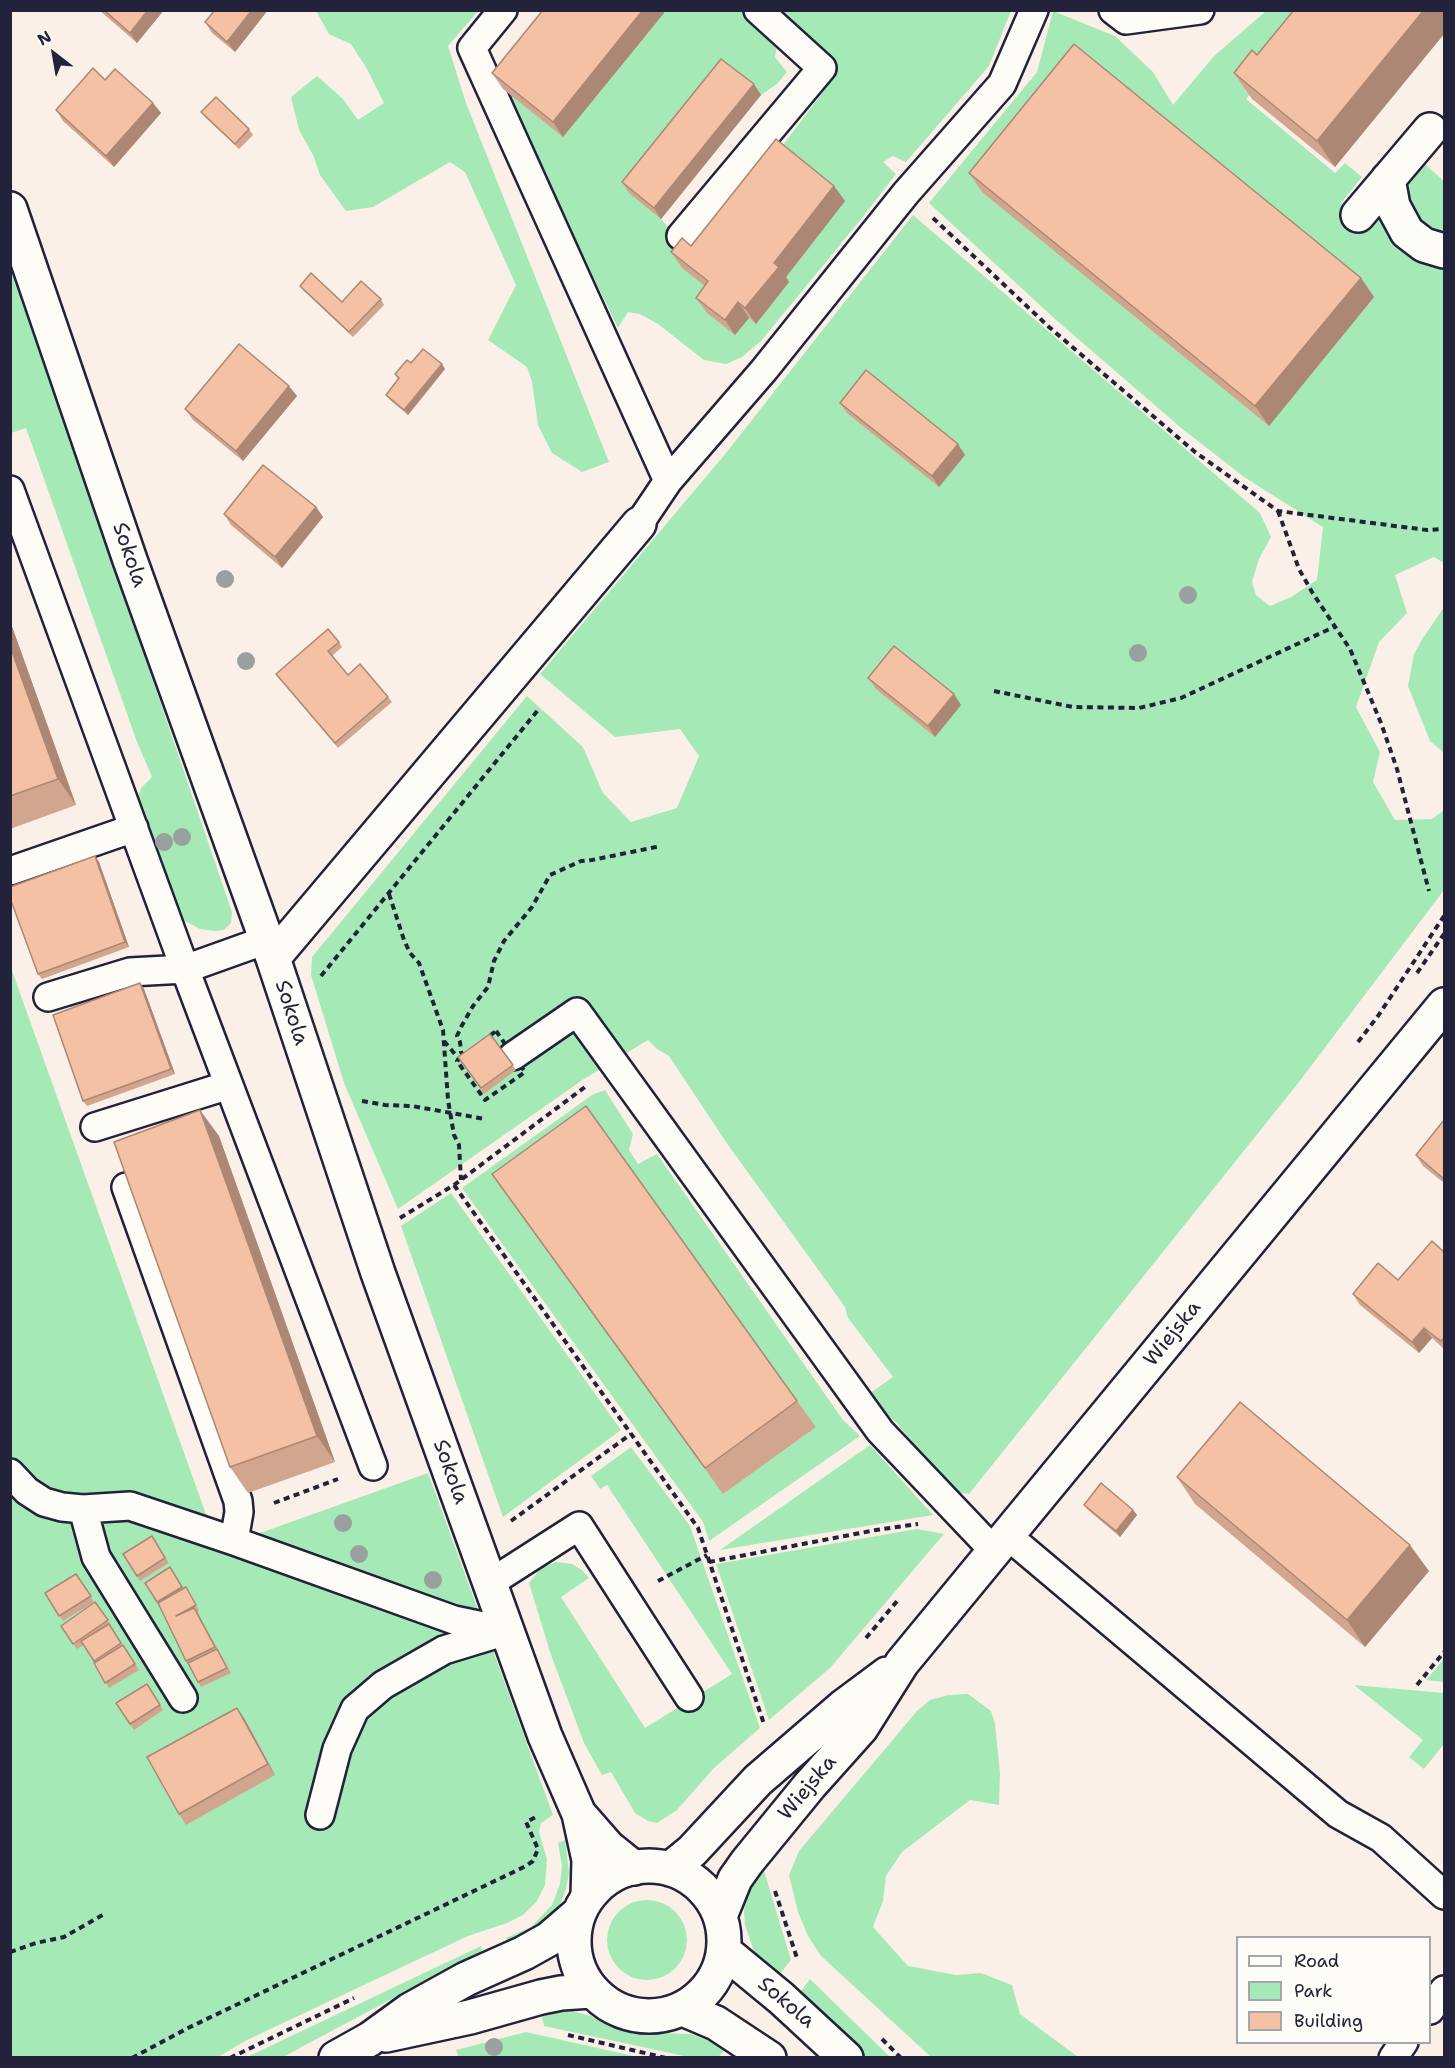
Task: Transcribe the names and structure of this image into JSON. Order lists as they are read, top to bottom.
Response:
{
  "streets": {
    "street": ["Sokola", "Wiejska"]
  },
  "crossings": [
    ["Sokola", "Wiejska"]
  ],
  "legend": ["Road", "Park", "Building"],
  "north": "top left"
}
